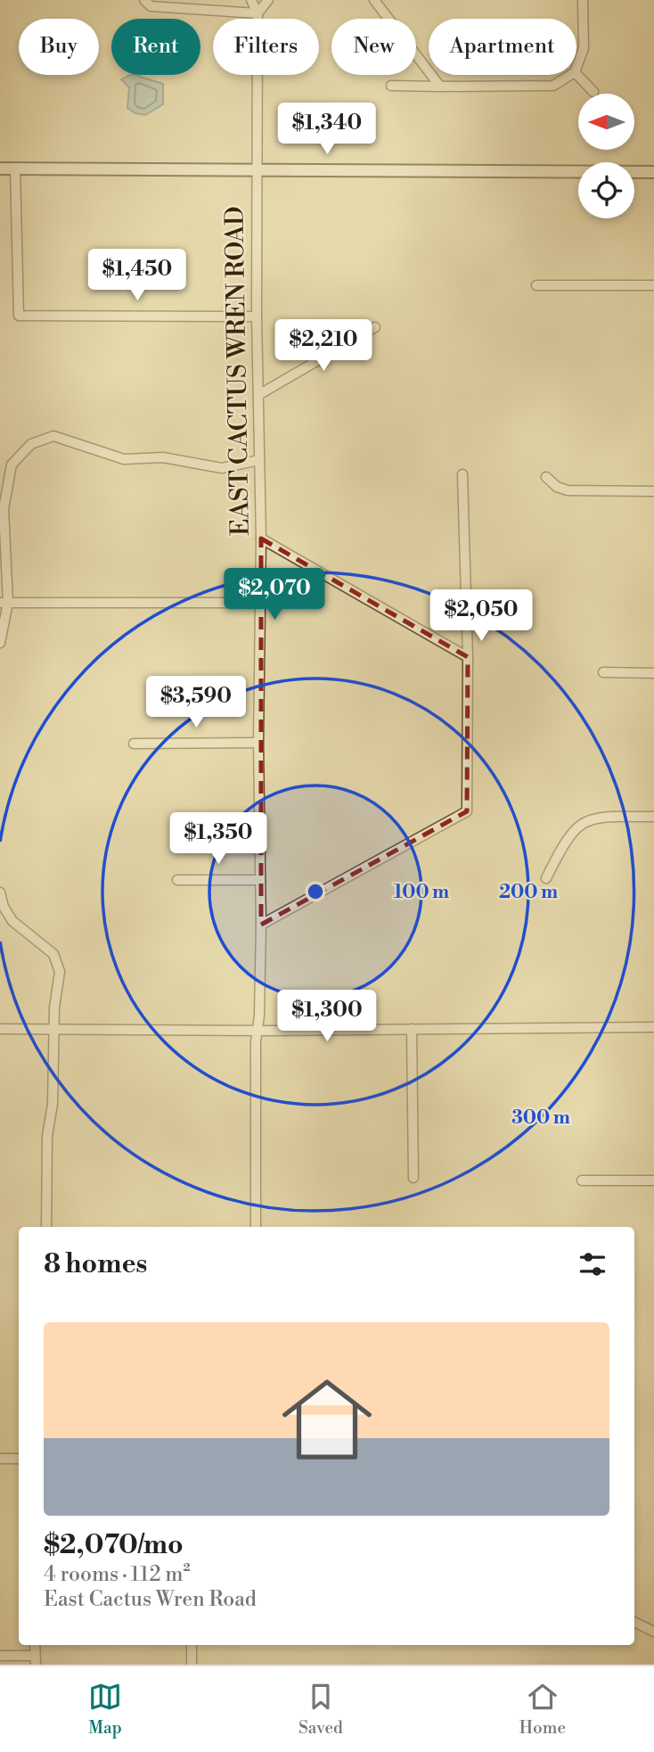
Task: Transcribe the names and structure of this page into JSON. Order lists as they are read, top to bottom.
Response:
{
  "streets": {
    "street": ["EAST CACTUS WREN ROAD"]
  },
  "north": "left",
  "page": {
    "chip": [
      "Buy",
      "Rent",
      "Filters",
      "New",
      "Apartment"
    ],
    "price": [
      "$1,340",
      "$1,450",
      "$2,210",
      "$2,070",
      "$2,050",
      "$3,590",
      "$1,350",
      "$1,300"
    ],
    "heading": "8 homes",
    "list": [
      {
        "name": "$2,070/mo",
        "note": "4 rooms · 112 m² · East Cactus Wren Road"
      }
    ],
    "tabs": ["Map", "Saved", "Home"]
  },
  "rings": ["100 m", "200 m", "300 m"]
}
